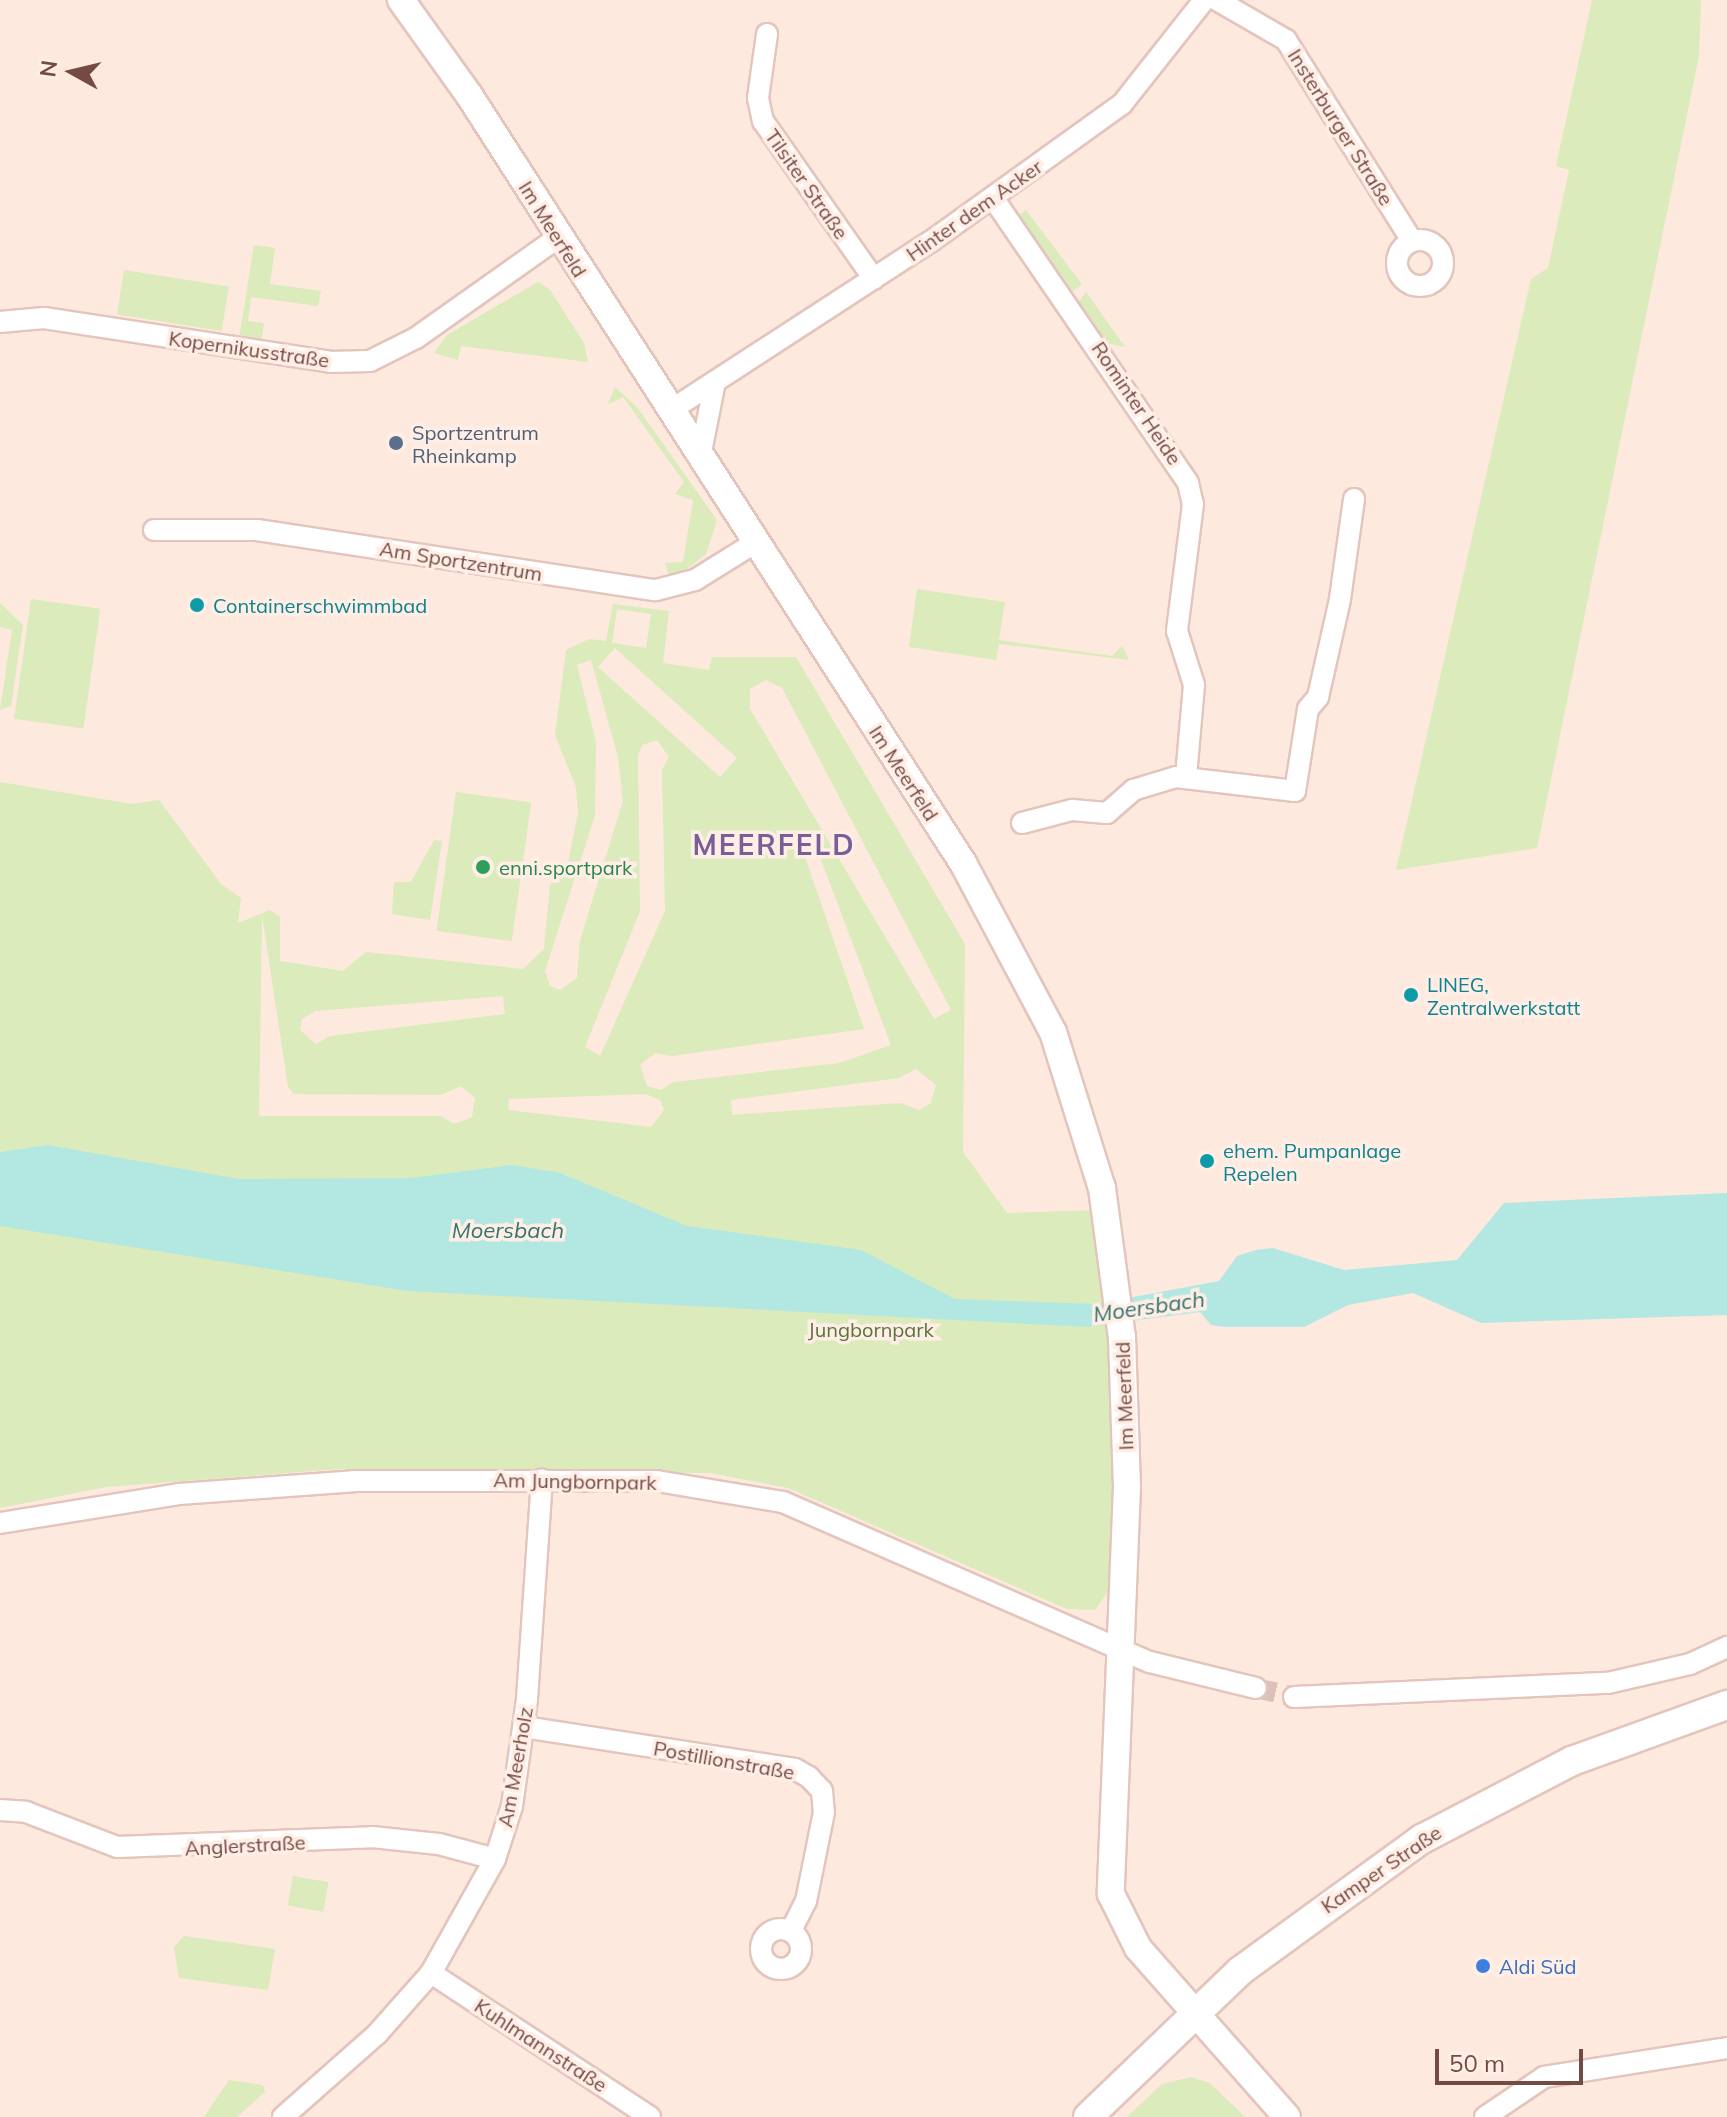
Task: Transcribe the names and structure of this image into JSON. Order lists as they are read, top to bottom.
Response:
{
  "streets": {
    "main road": ["Kamper Straße"],
    "street": [
      "Insterburger Straße",
      "Tilsiter Straße",
      "Hinter dem Acker",
      "Im Meerfeld",
      "Kopernikusstraße",
      "Rominter Heide",
      "Am Sportzentrum",
      "Am Jungbornpark",
      "Postillionstraße",
      "Am Meerholz",
      "Anglerstraße",
      "Kuhlmannstraße"
    ]
  },
  "crossings": [
    ["Tilsiter Straße", "Hinter dem Acker"],
    ["Hinter dem Acker", "Im Meerfeld"],
    ["Hinter dem Acker", "Rominter Heide"],
    ["Im Meerfeld", "Kopernikusstraße"],
    ["Im Meerfeld", "Am Sportzentrum"],
    ["Im Meerfeld", "Am Jungbornpark"],
    ["Im Meerfeld", "Kamper Straße"],
    ["Am Jungbornpark", "Am Meerholz"],
    ["Postillionstraße", "Am Meerholz"],
    ["Am Meerholz", "Anglerstraße"],
    ["Am Meerholz", "Kuhlmannstraße"]
  ],
  "districts": ["MEERFELD"],
  "water": ["Moersbach"],
  "parks": ["Jungbornpark"],
  "places": [
    "Sportzentrum Rheinkamp",
    "Containerschwimmbad",
    "enni.sportpark",
    "LINEG, Zentralwerkstatt",
    "ehem. Pumpanlage Repelen",
    "Aldi Süd"
  ],
  "scale_bar": "50 m",
  "north": "left"
}
